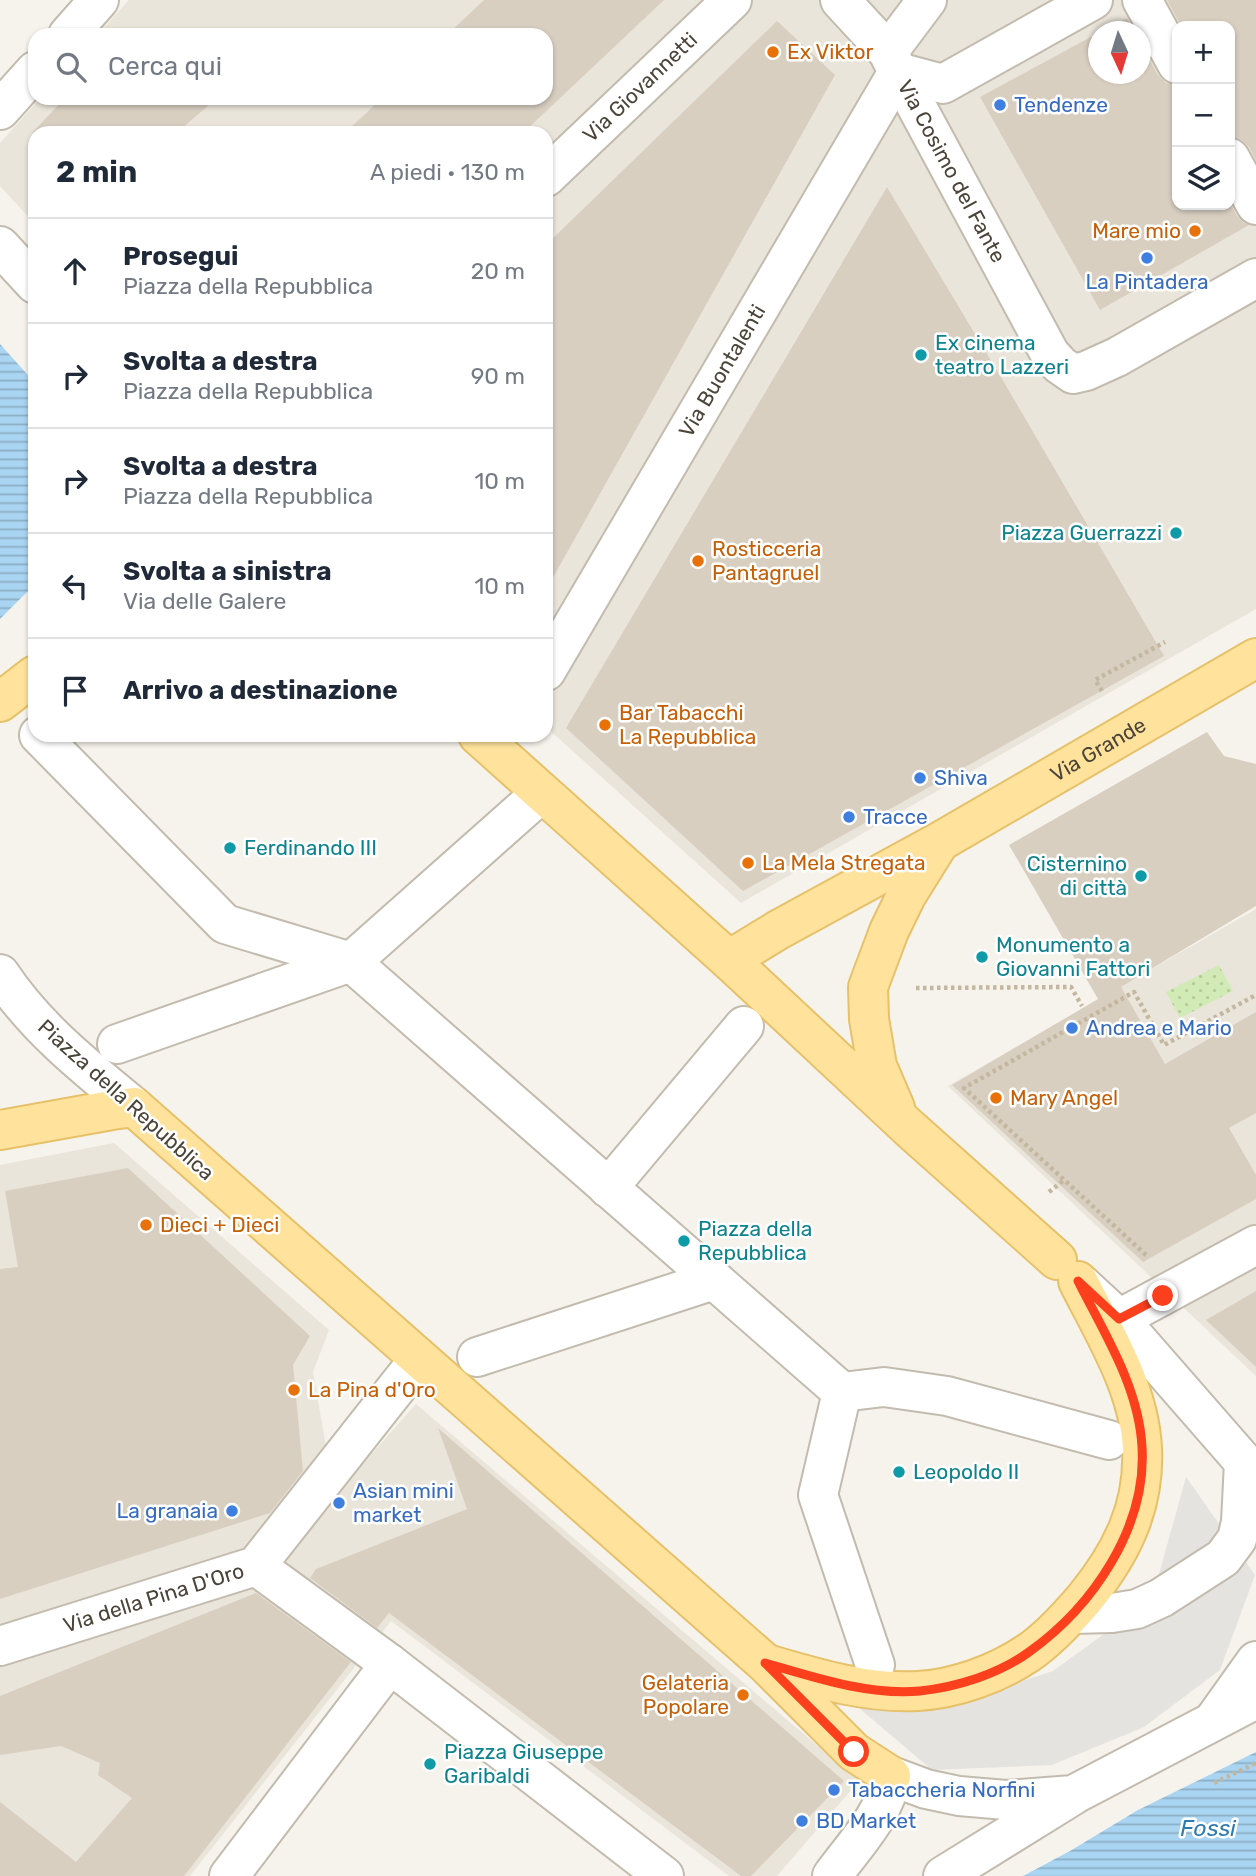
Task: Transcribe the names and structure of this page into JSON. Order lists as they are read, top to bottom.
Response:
{
  "streets": {
    "main road": ["Via Grande", "Piazza della Repubblica"],
    "street": [
      "Via Giovannetti",
      "Via Cosimo del Fante",
      "Via Buontalenti",
      "Via della Pina D'Oro"
    ]
  },
  "crossings": [
    ["Via Cosimo del Fante", "Via Buontalenti"],
    ["Via Grande", "Piazza della Repubblica"],
    ["Piazza della Repubblica", "Via della Pina D'Oro"]
  ],
  "water": ["Fossi"],
  "places": [
    "Ex Viktor",
    "Tendenze",
    "Mare mio",
    "La Pintadera",
    "Ex cinema teatro Lazzeri",
    "Piazza Guerrazzi",
    "Rosticceria Pantagruel",
    "Bar Tabacchi La Repubblica",
    "Shiva",
    "Tracce",
    "Ferdinando III",
    "La Mela Stregata",
    "Cisternino di città",
    "Monumento a Giovanni Fattori",
    "Andrea e Mario",
    "Mary Angel",
    "Dieci + Dieci",
    "Piazza della Repubblica",
    "La Pina d'Oro",
    "Leopoldo II",
    "Asian mini market",
    "La granaia",
    "Gelateria Popolare",
    "Piazza Giuseppe Garibaldi",
    "Tabaccheria Norfini",
    "BD Market"
  ],
  "north": "bottom",
  "page": {
    "map_buttons": ["+", "−"],
    "search": "Cerca qui",
    "heading": ["2 min", "A piedi · 130 m"],
    "list": [
      ["Prosegui", "Piazza della Repubblica", "20 m"],
      ["Svolta a destra", "Piazza della Repubblica", "90 m"],
      ["Svolta a destra", "Piazza della Repubblica", "10 m"],
      ["Svolta a sinistra", "Via delle Galere", "10 m"],
      "Arrivo a destinazione"
    ]
  }
}
